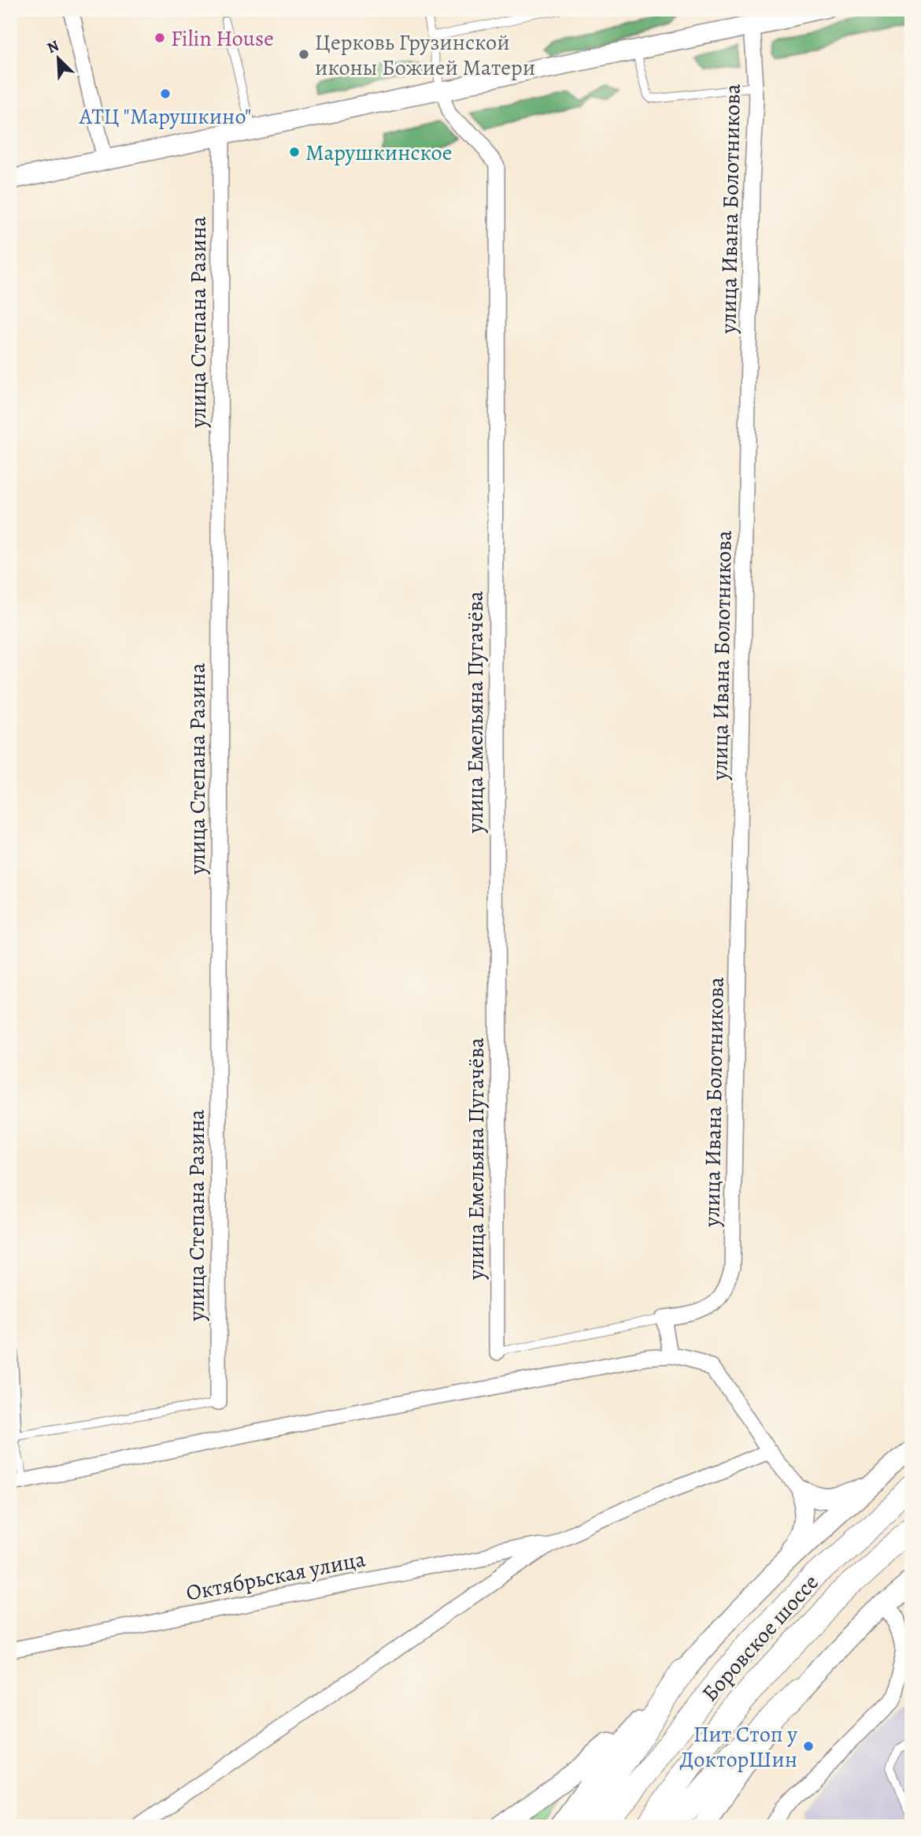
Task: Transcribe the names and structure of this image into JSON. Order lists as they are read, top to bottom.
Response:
{
  "streets": {
    "main road": ["Боровское шоссе"],
    "street": [
      "улица Ивана Болотникова",
      "улица Степана Разина",
      "улица Емельяна Пугачёва",
      "Октябрьская улица"
    ]
  },
  "places": [
    "Filin House",
    "Церковь Грузинской иконы Божией Матери",
    "АТЦ \"Марушкино\"",
    "Марушкинское",
    "Пит Стоп у ДокторШин"
  ],
  "north": "top left"
}
